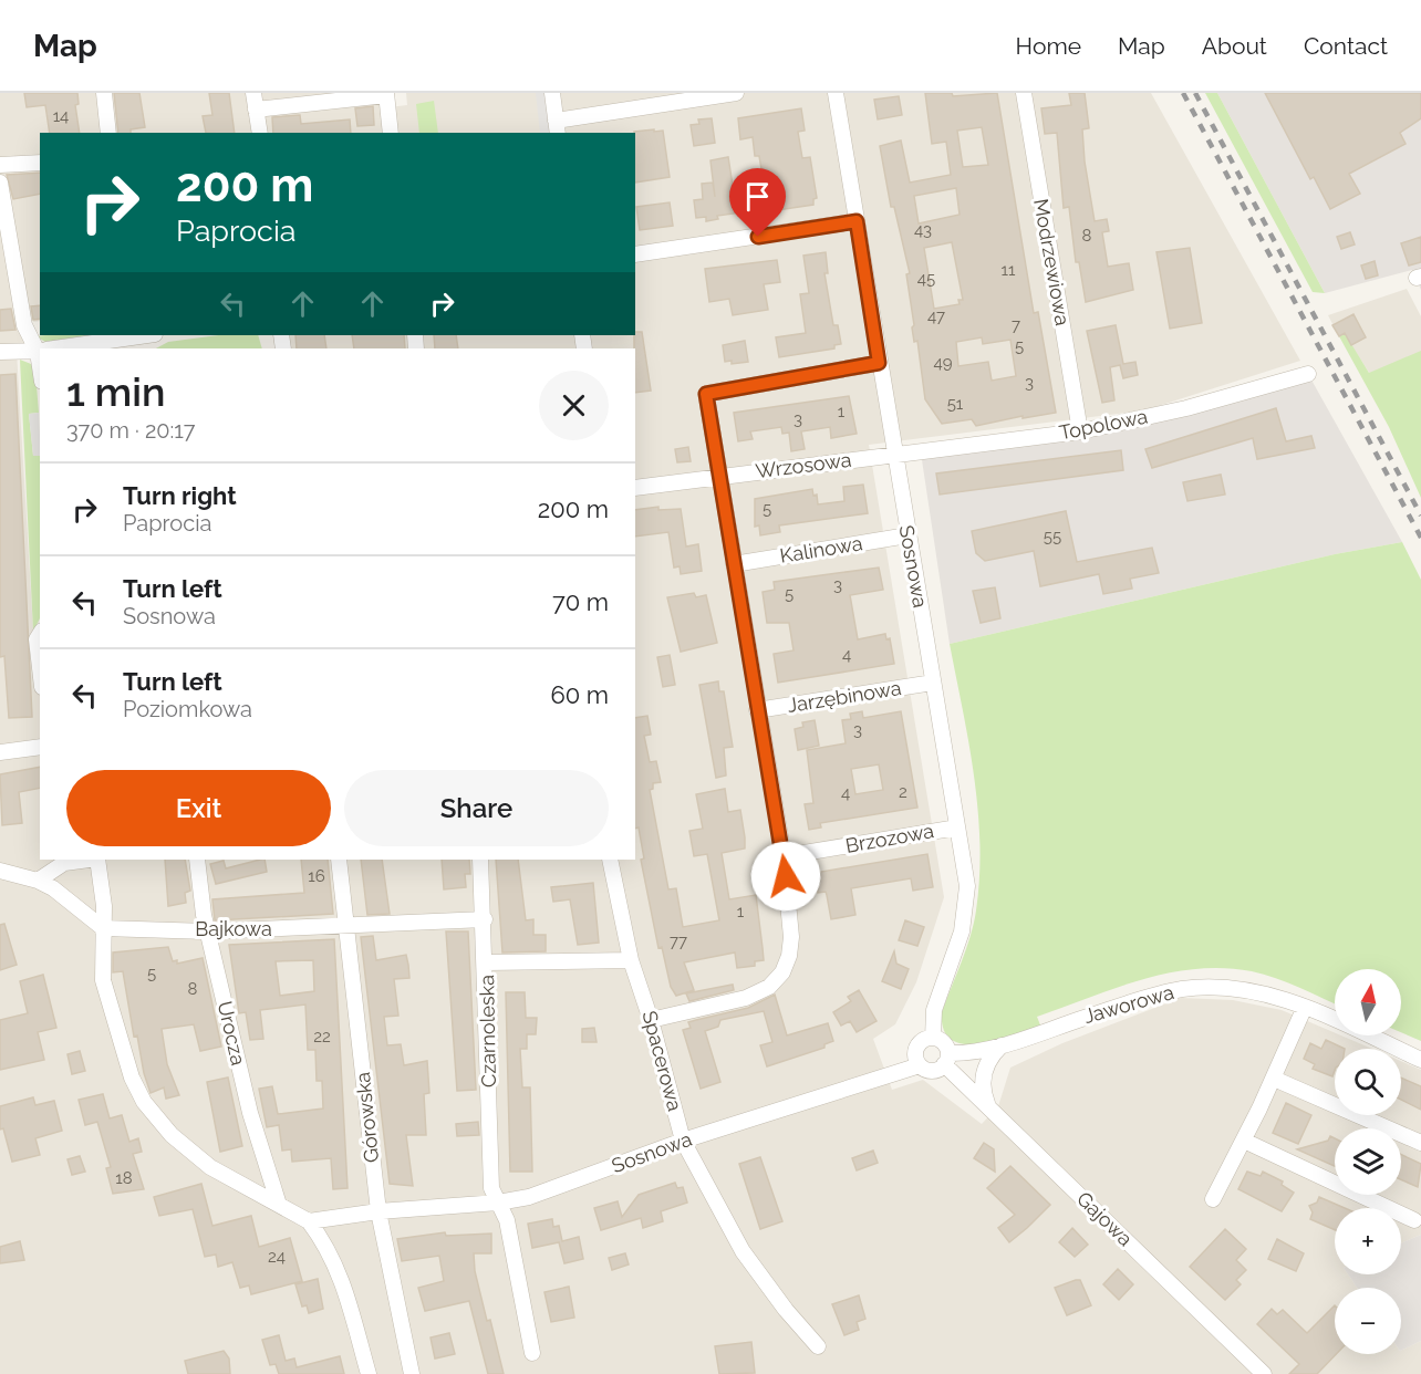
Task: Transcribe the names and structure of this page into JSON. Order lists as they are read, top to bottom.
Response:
{
  "streets": {
    "street": [
      "Modrzewiowa",
      "Topolowa",
      "Wrzosowa",
      "Kalinowa",
      "Sosnowa",
      "Jarzębinowa",
      "Brzozowa",
      "Bajkowa",
      "Jaworowa",
      "Czarnoleska",
      "Urocza",
      "Spacerowa",
      "Górowska",
      "Gajowa"
    ]
  },
  "crossings": [
    ["Modrzewiowa", "Topolowa"],
    ["Topolowa", "Wrzosowa"],
    ["Topolowa", "Sosnowa"],
    ["Wrzosowa", "Sosnowa"],
    ["Kalinowa", "Sosnowa"],
    ["Sosnowa", "Jarzębinowa"],
    ["Sosnowa", "Brzozowa"],
    ["Sosnowa", "Jaworowa"],
    ["Sosnowa", "Czarnoleska"],
    ["Sosnowa", "Spacerowa"],
    ["Sosnowa", "Górowska"],
    ["Sosnowa", "Gajowa"],
    ["Bajkowa", "Czarnoleska"],
    ["Bajkowa", "Urocza"],
    ["Bajkowa", "Górowska"],
    ["Jaworowa", "Gajowa"]
  ],
  "house_numbers": [
    "14",
    "43",
    "8",
    "11",
    "45",
    "47",
    "7",
    "5",
    "49",
    "3",
    "51",
    "1",
    "3",
    "5",
    "55",
    "3",
    "5",
    "4",
    "3",
    "2",
    "4",
    "16",
    "1",
    "77",
    "5",
    "8",
    "22",
    "18",
    "24"
  ],
  "north": "top",
  "page": {
    "header": "Map",
    "nav": [
      "Home",
      "Map",
      "About",
      "Contact"
    ],
    "turn": ["200 m", "Paprocia"],
    "heading": ["1 min", "370 m · 20:17"],
    "list": [
      {
        "name": "Turn right",
        "note": "Paprocia",
        "value": "200 m"
      },
      {
        "name": "Turn left",
        "note": "Sosnowa",
        "value": "70 m"
      },
      {
        "name": "Turn left",
        "note": "Poziomkowa",
        "value": "60 m"
      }
    ],
    "buttons": ["Exit", "Share"],
    "map_buttons": ["+", "−"]
  }
}
